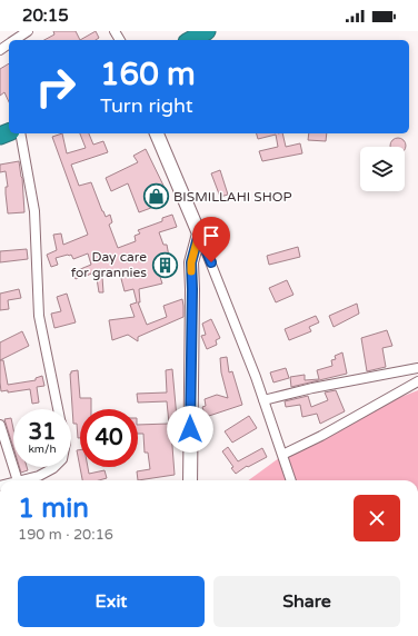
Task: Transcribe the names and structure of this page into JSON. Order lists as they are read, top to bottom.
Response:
{
  "places": {
    "shop": ["BISMILLAHI SHOP"],
    "building": ["Day care for grannies"]
  },
  "page": {
    "status": "20:15",
    "turn": ["160 m", "Turn right"],
    "speed": "31 km/h",
    "limit": "40",
    "heading": ["1 min", "190 m · 20:16"],
    "buttons": ["Exit", "Share"]
  }
}
